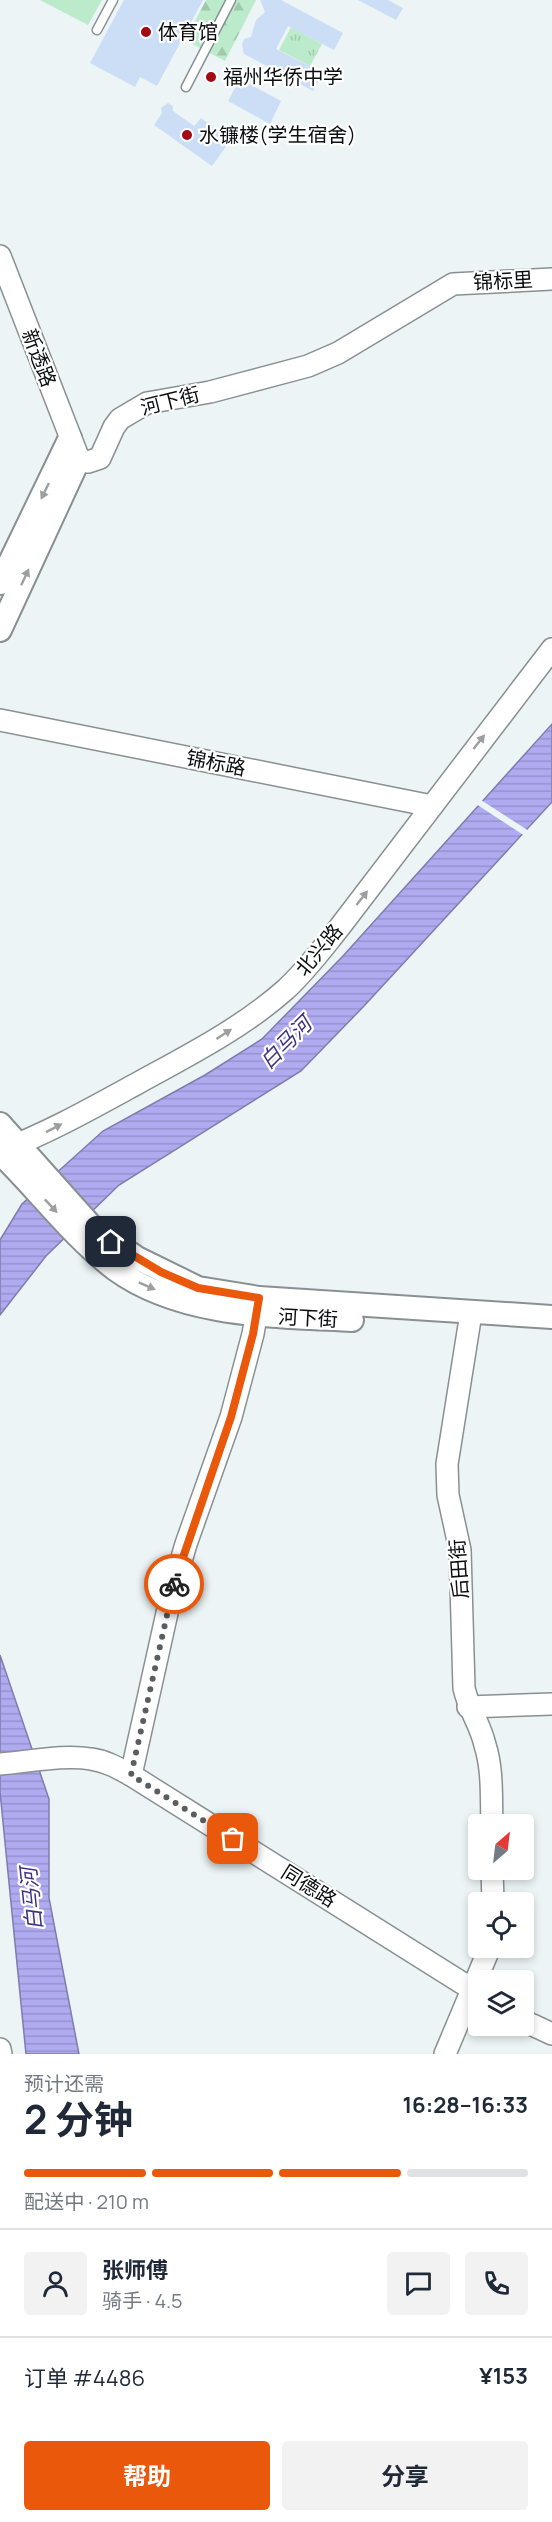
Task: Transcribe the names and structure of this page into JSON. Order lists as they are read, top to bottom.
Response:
{
  "streets": {
    "main road": ["河下街"],
    "street": [
      "锦标里",
      "新透路",
      "锦标路",
      "北兴路",
      "后田街",
      "同德路"
    ]
  },
  "crossings": [
    ["锦标里", "河下街"],
    ["新透路", "河下街"],
    ["河下街", "北兴路"],
    ["河下街", "后田街"],
    ["锦标路", "北兴路"]
  ],
  "one_way": ["北兴路"],
  "water": ["白马河"],
  "places": ["体育馆", "福州华侨中学", "水镰楼(学生宿舍)"],
  "north": "top right",
  "page": {
    "heading": ["2 分钟", "预计还需", "16:28–16:33"],
    "panel": [
      "张师傅",
      "骑手 · 4.5",
      "订单 #4486",
      "¥153"
    ],
    "bar": "配送中 · 210 m",
    "buttons": ["帮助", "分享"]
  }
}
